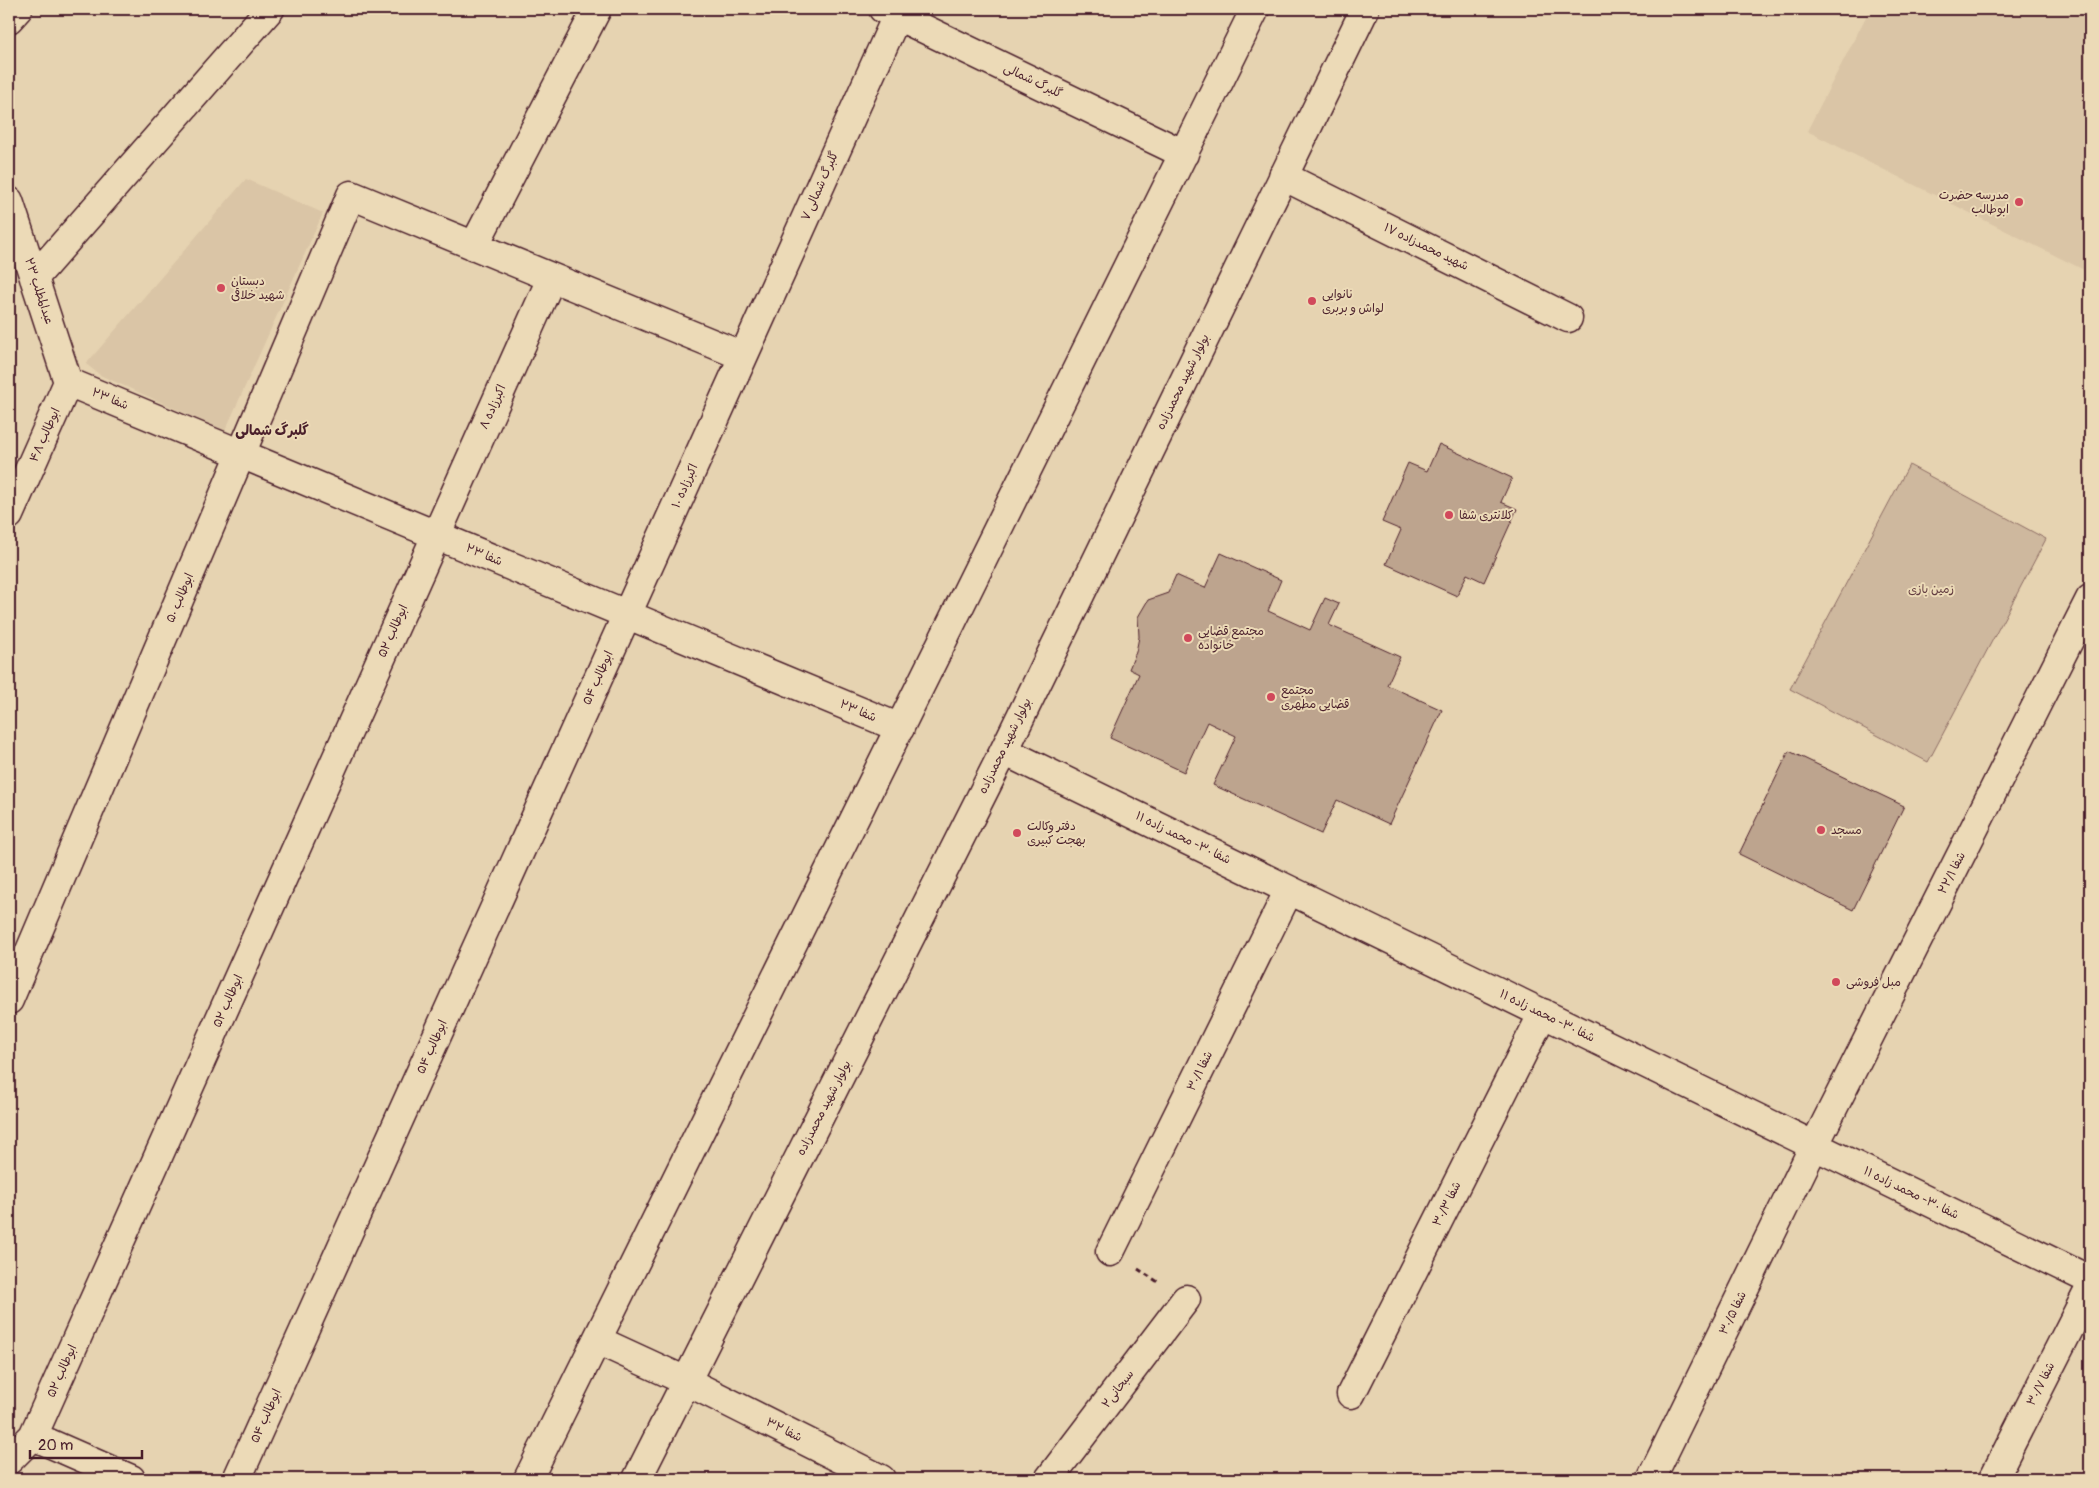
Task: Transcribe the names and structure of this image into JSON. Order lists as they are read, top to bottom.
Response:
{
  "streets": {
    "street": [
      "گلبرگ شمالی",
      "گلبرگ شمالی ۷",
      "شهید محمدزاده ۱۷",
      "عبدالمطلب ۲۳",
      "بولوار شهید محمدزاده",
      "شفا ۲۳",
      "اکبرزاده ۸",
      "ابوطالب ۴۸",
      "اکبرزاده ۱۰",
      "ابوطالب ۵۰",
      "ابوطالب ۵۲",
      "ابوطالب ۵۴",
      "شفا ۳۰- محمد زاده ۱۱",
      "۲۲/۱ شفا",
      "شفا ۳۰/۱",
      "۳۰/۳ شفا",
      "۳۰/۵ شفا",
      "۳۰/۷ شفا",
      "سبحانی۲",
      "شفا ۳۲"
    ]
  },
  "crossings": [
    ["گلبرگ شمالی", "گلبرگ شمالی ۷"],
    ["گلبرگ شمالی ۷", "اکبرزاده ۱۰"],
    ["شهید محمدزاده ۱۷", "بولوار شهید محمدزاده"],
    ["عبدالمطلب ۲۳", "شفا ۲۳"],
    ["عبدالمطلب ۲۳", "ابوطالب ۴۸"],
    ["بولوار شهید محمدزاده", "شفا ۳۰- محمد زاده ۱۱"],
    ["بولوار شهید محمدزاده", "شفا ۳۲"],
    ["شفا ۲۳", "اکبرزاده ۸"],
    ["شفا ۲۳", "ابوطالب ۴۸"],
    ["شفا ۲۳", "اکبرزاده ۱۰"],
    ["شفا ۲۳", "ابوطالب ۵۰"],
    ["شفا ۲۳", "ابوطالب ۵۲"],
    ["شفا ۲۳", "ابوطالب ۵۴"],
    ["اکبرزاده ۸", "ابوطالب ۵۲"],
    ["اکبرزاده ۱۰", "ابوطالب ۵۴"],
    ["شفا ۳۰- محمد زاده ۱۱", "۲۲/۱ شفا"],
    ["شفا ۳۰- محمد زاده ۱۱", "شفا ۳۰/۱"],
    ["شفا ۳۰- محمد زاده ۱۱", "۳۰/۳ شفا"],
    ["شفا ۳۰- محمد زاده ۱۱", "۳۰/۵ شفا"],
    ["۲۲/۱ شفا", "۳۰/۵ شفا"]
  ],
  "districts": ["گلبرگ شمالی"],
  "parks": ["زمین بازی"],
  "places": [
    "مدرسه حضرت ابوطالب",
    "دبستان شهید خلاقی",
    "نانوایی لواش و بربری",
    "کلانتری شفا",
    "مجتمع قضایی خانواده",
    "مجتمع قضایی مطهری",
    "مسجد",
    "دفتر وکالت بهجت کبیری",
    "مبل فروشی"
  ],
  "scale_bar": "20 m"
}
